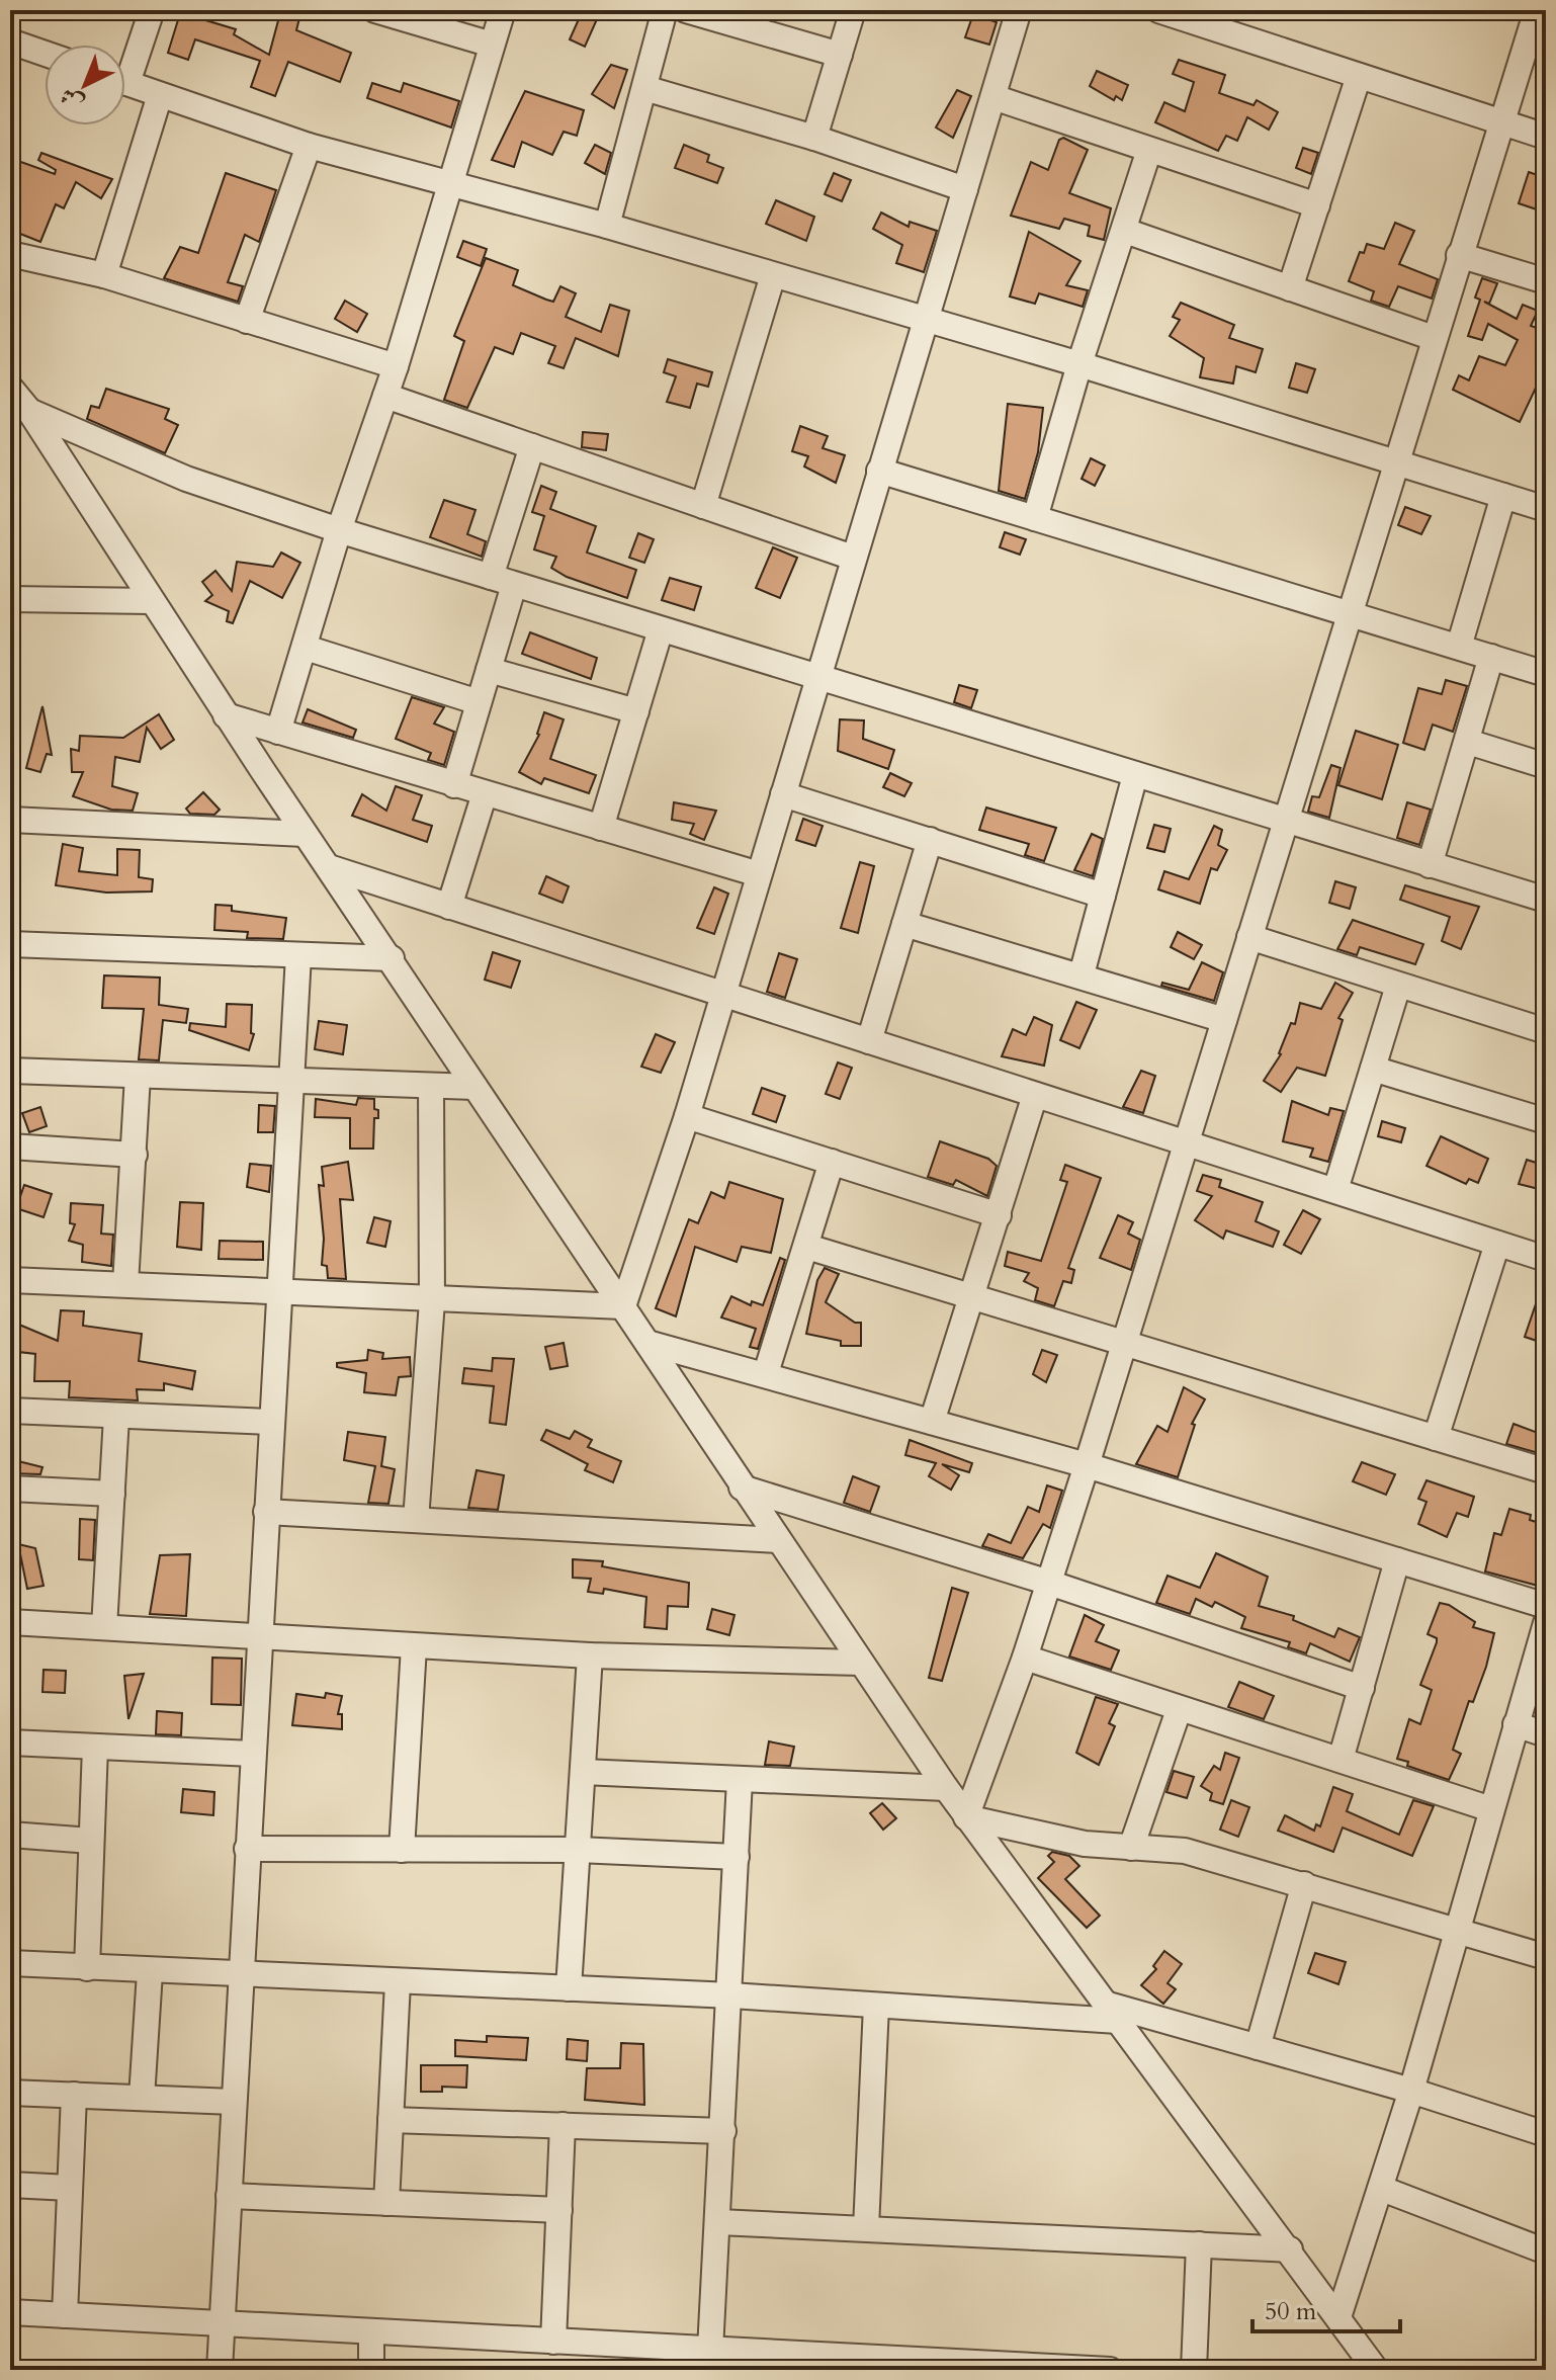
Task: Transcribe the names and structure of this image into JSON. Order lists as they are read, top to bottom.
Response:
{
  "scale_bar": "50 m",
  "north": "bottom left"
}
